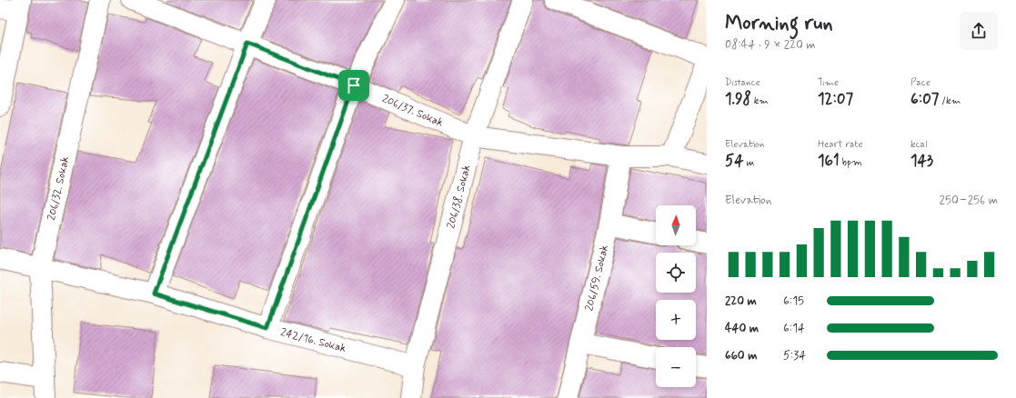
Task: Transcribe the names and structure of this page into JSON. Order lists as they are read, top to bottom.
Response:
{
  "streets": {
    "street": [
      "206/37. Sokak",
      "206/32. Sokak",
      "206/38. Sokak",
      "206/59. Sokak",
      "242/16. Sokak"
    ]
  },
  "crossings": [
    ["206/37. Sokak", "206/38. Sokak"],
    ["206/37. Sokak", "206/59. Sokak"],
    ["206/32. Sokak", "242/16. Sokak"],
    ["206/38. Sokak", "242/16. Sokak"]
  ],
  "north": "top",
  "page": {
    "heading": ["Morning run", "08:44 · 9 × 220 m"],
    "stats": [
      ["Distance", "1.98 km"],
      ["Time", "12:07"],
      ["Pace", "6:07 /km"],
      ["Elevation", "54 m"],
      ["Heart rate", "161 bpm"],
      ["kcal", "143"]
    ],
    "chart": ["Elevation", "250–256 m"],
    "map_buttons": ["+", "−"],
    "list": [
      {
        "name": "220 m",
        "note": "6:15"
      },
      {
        "name": "440 m",
        "note": "6:14"
      },
      {
        "name": "660 m",
        "note": "5:34"
      }
    ]
  }
}
